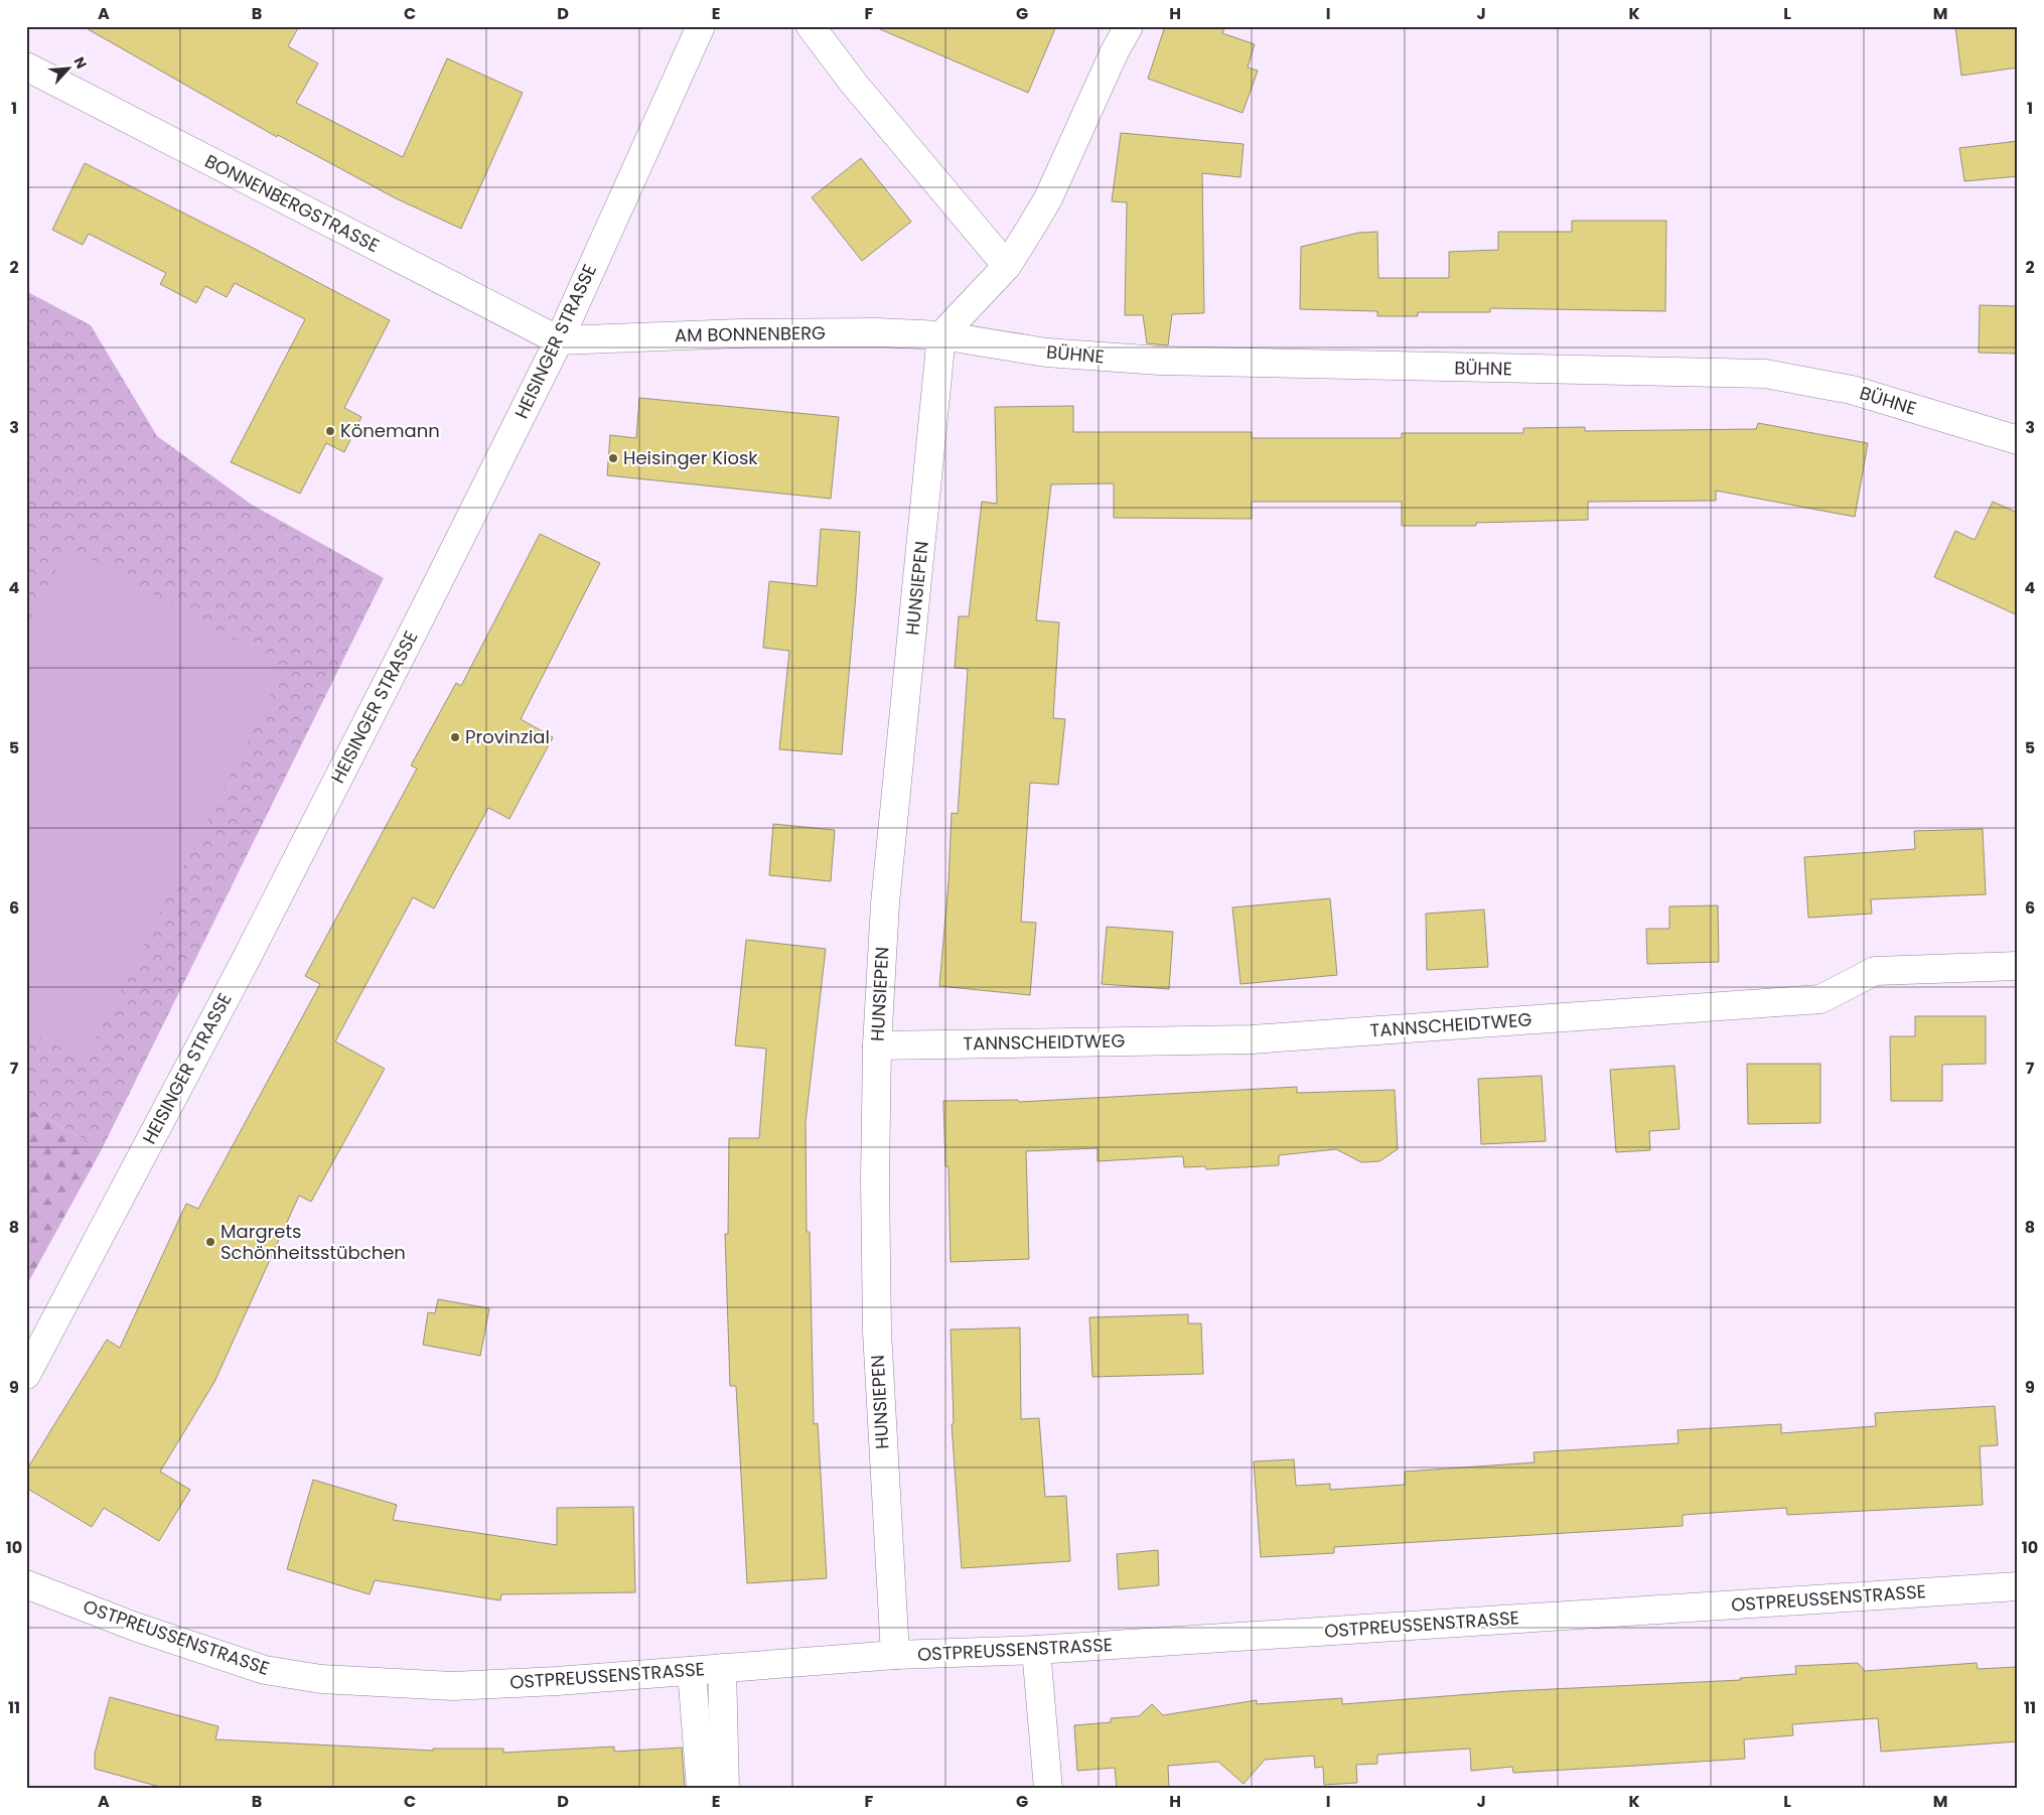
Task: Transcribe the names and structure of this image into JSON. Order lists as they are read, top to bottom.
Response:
{
  "streets": {
    "street": [
      "BONNENBERGSTRASSE",
      "AM BONNENBERG",
      "HEISINGER STRASSE",
      "BÜHNE",
      "HUNSIEPEN",
      "TANNSCHEIDTWEG",
      "OSTPREUSSENSTRASSE"
    ]
  },
  "crossings": [
    ["BONNENBERGSTRASSE", "AM BONNENBERG"],
    ["BONNENBERGSTRASSE", "HEISINGER STRASSE"],
    ["AM BONNENBERG", "HEISINGER STRASSE"],
    ["AM BONNENBERG", "BÜHNE"],
    ["AM BONNENBERG", "HUNSIEPEN"],
    ["BÜHNE", "HUNSIEPEN"],
    ["HUNSIEPEN", "TANNSCHEIDTWEG"],
    ["HUNSIEPEN", "OSTPREUSSENSTRASSE"]
  ],
  "places": [
    "Könemann",
    "Heisinger Kiosk",
    "Provinzial",
    "Margrets Schönheitsstübchen"
  ],
  "north": "top right",
  "grid": {
    "columns": [
      "A",
      "B",
      "C",
      "D",
      "E",
      "F",
      "G",
      "H",
      "I",
      "J",
      "K",
      "L",
      "M"
    ],
    "rows": [
      "1",
      "2",
      "3",
      "4",
      "5",
      "6",
      "7",
      "8",
      "9",
      "10",
      "11"
    ]
  }
}
